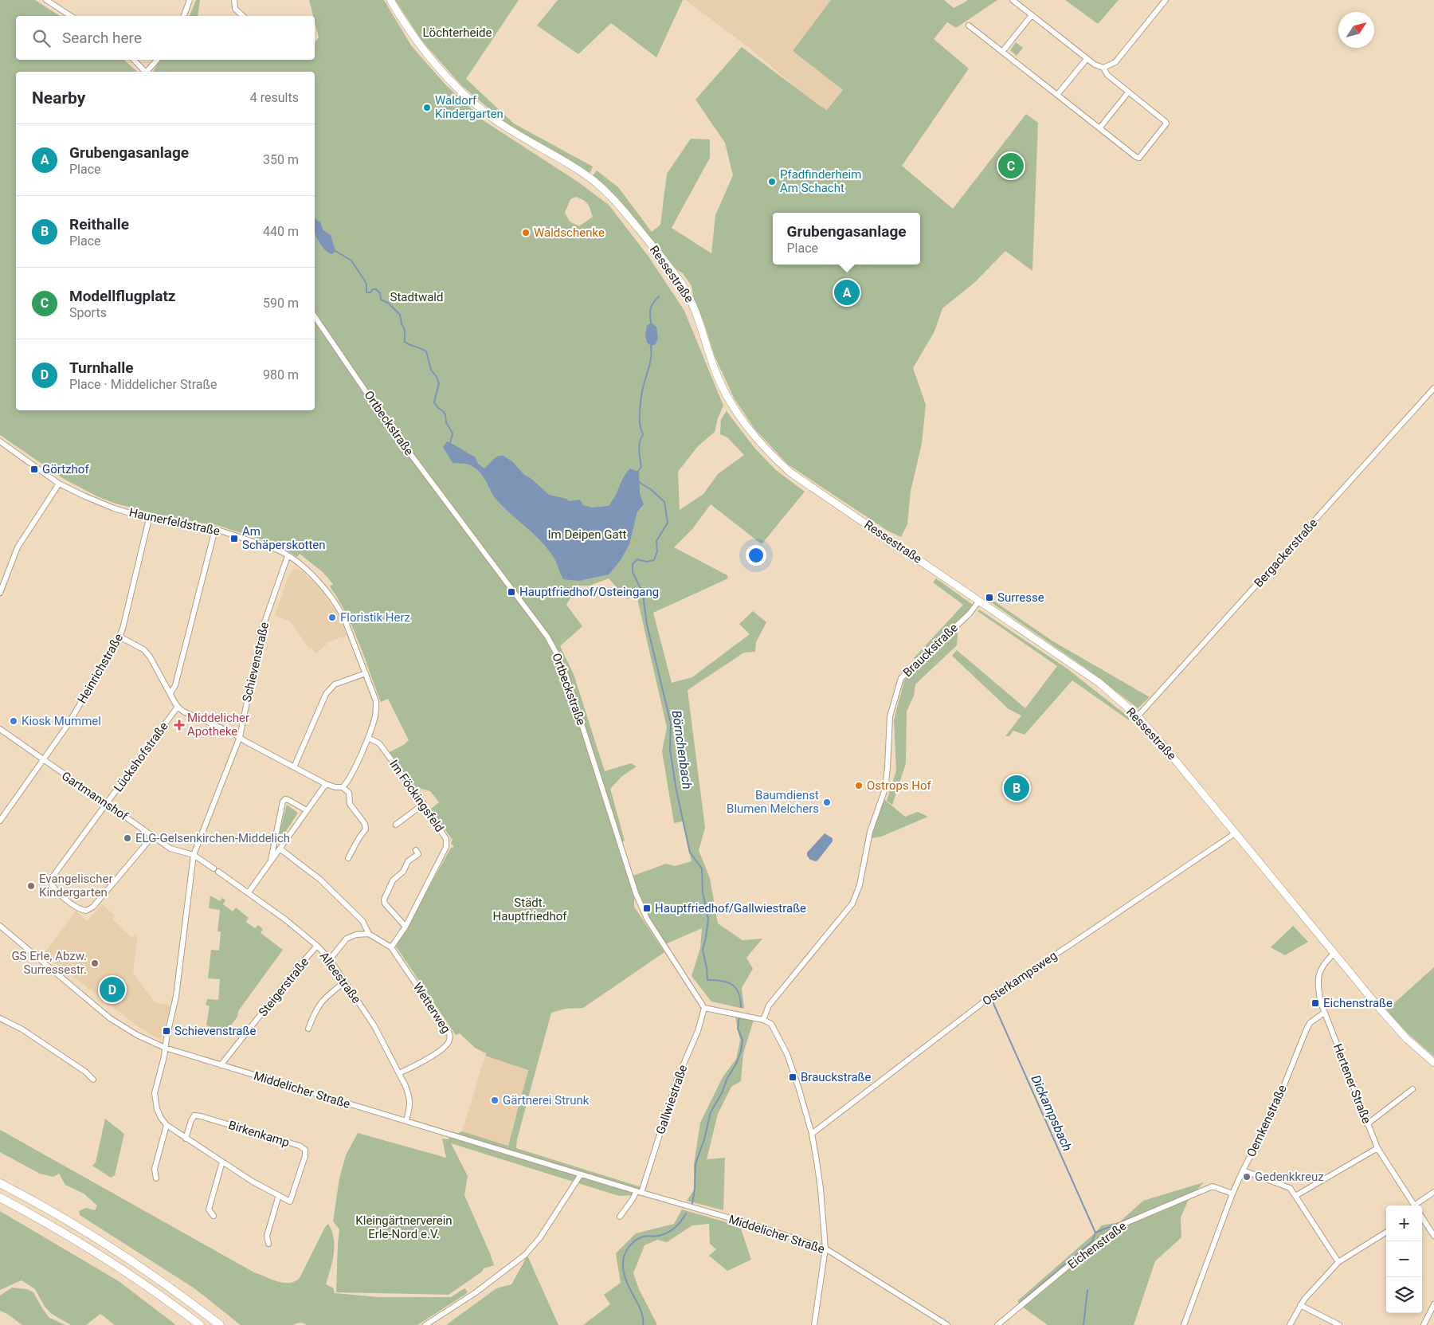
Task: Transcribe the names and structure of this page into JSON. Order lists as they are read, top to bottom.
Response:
{
  "streets": {
    "main road": ["Ressestraße"],
    "street": [
      "Ortbeckstraße",
      "Haunerfeldstraße",
      "Bergackerstraße",
      "Brauckstraße",
      "Schievenstraße",
      "Heinrichstraße",
      "Lückshofstraße",
      "Gartmannshof",
      "Im Föckingsfeld",
      "Alleestraße",
      "Osterkampsweg",
      "Steigerstraße",
      "Wetterweg",
      "Hertener Straße",
      "Middelicher Straße",
      "Gallwiestraße",
      "Oemkenstraße",
      "Birkenkamp",
      "Eichenstraße"
    ]
  },
  "crossings": [
    ["Ressestraße", "Bergackerstraße"],
    ["Ressestraße", "Brauckstraße"],
    ["Ressestraße", "Osterkampsweg"],
    ["Ressestraße", "Hertener Straße"],
    ["Ortbeckstraße", "Gallwiestraße"],
    ["Haunerfeldstraße", "Schievenstraße"],
    ["Haunerfeldstraße", "Heinrichstraße"],
    ["Haunerfeldstraße", "Im Föckingsfeld"],
    ["Schievenstraße", "Gartmannshof"],
    ["Schievenstraße", "Alleestraße"],
    ["Schievenstraße", "Middelicher Straße"],
    ["Schievenstraße", "Birkenkamp"],
    ["Heinrichstraße", "Gartmannshof"],
    ["Lückshofstraße", "Gartmannshof"],
    ["Gartmannshof", "Alleestraße"],
    ["Im Föckingsfeld", "Wetterweg"],
    ["Alleestraße", "Steigerstraße"],
    ["Alleestraße", "Wetterweg"],
    ["Alleestraße", "Middelicher Straße"],
    ["Steigerstraße", "Middelicher Straße"],
    ["Hertener Straße", "Oemkenstraße"],
    ["Middelicher Straße", "Gallwiestraße"],
    ["Middelicher Straße", "Birkenkamp"],
    ["Oemkenstraße", "Eichenstraße"]
  ],
  "water": ["Börnchenbach", "Dickampsbach"],
  "parks": [
    "Löchterheide",
    "Stadtwald",
    "Im Deipen Gatt",
    "Städt. Hauptfriedhof",
    "Kleingärtnerverein Erle-Nord e.V."
  ],
  "places": {
    "other": [
      "Waldorf Kindergarten",
      "Pfadfinderheim Am Schacht",
      "Waldschenke",
      "Floristik Herz",
      "Kiosk Mummel",
      "Ostrops Hof",
      "Baumdienst Blumen Melchers",
      "ELG-Gelsenkirchen-Middelich",
      "Evangelischer Kindergarten",
      "GS Erle, Abzw. Surressestr.",
      "Gärtnerei Strunk",
      "Gedenkkreuz"
    ],
    "transit": [
      "Görtzhof",
      "Am Schäperskotten",
      "Hauptfriedhof/Osteingang",
      "Surresse",
      "Hauptfriedhof/Gallwiestraße",
      "Eichenstraße",
      "Schievenstraße",
      "Brauckstraße"
    ],
    "health": ["Middelicher Apotheke"]
  },
  "north": "top right",
  "page": {
    "search": "Search here",
    "heading": ["Nearby", "4 results"],
    "list": [
      {
        "mark": "A",
        "name": "Grubengasanlage",
        "note": "Place",
        "value": "350 m"
      },
      {
        "mark": "B",
        "name": "Reithalle",
        "note": "Place",
        "value": "440 m"
      },
      {
        "mark": "C",
        "name": "Modellflugplatz",
        "note": "Sports",
        "value": "590 m"
      },
      {
        "mark": "D",
        "name": "Turnhalle",
        "note": "Place · Middelicher Straße",
        "value": "980 m"
      }
    ],
    "pins": [
      "C",
      "A",
      "B",
      "D"
    ],
    "popup": ["Grubengasanlage", "Place"],
    "map_buttons": ["+", "−"]
  }
}
